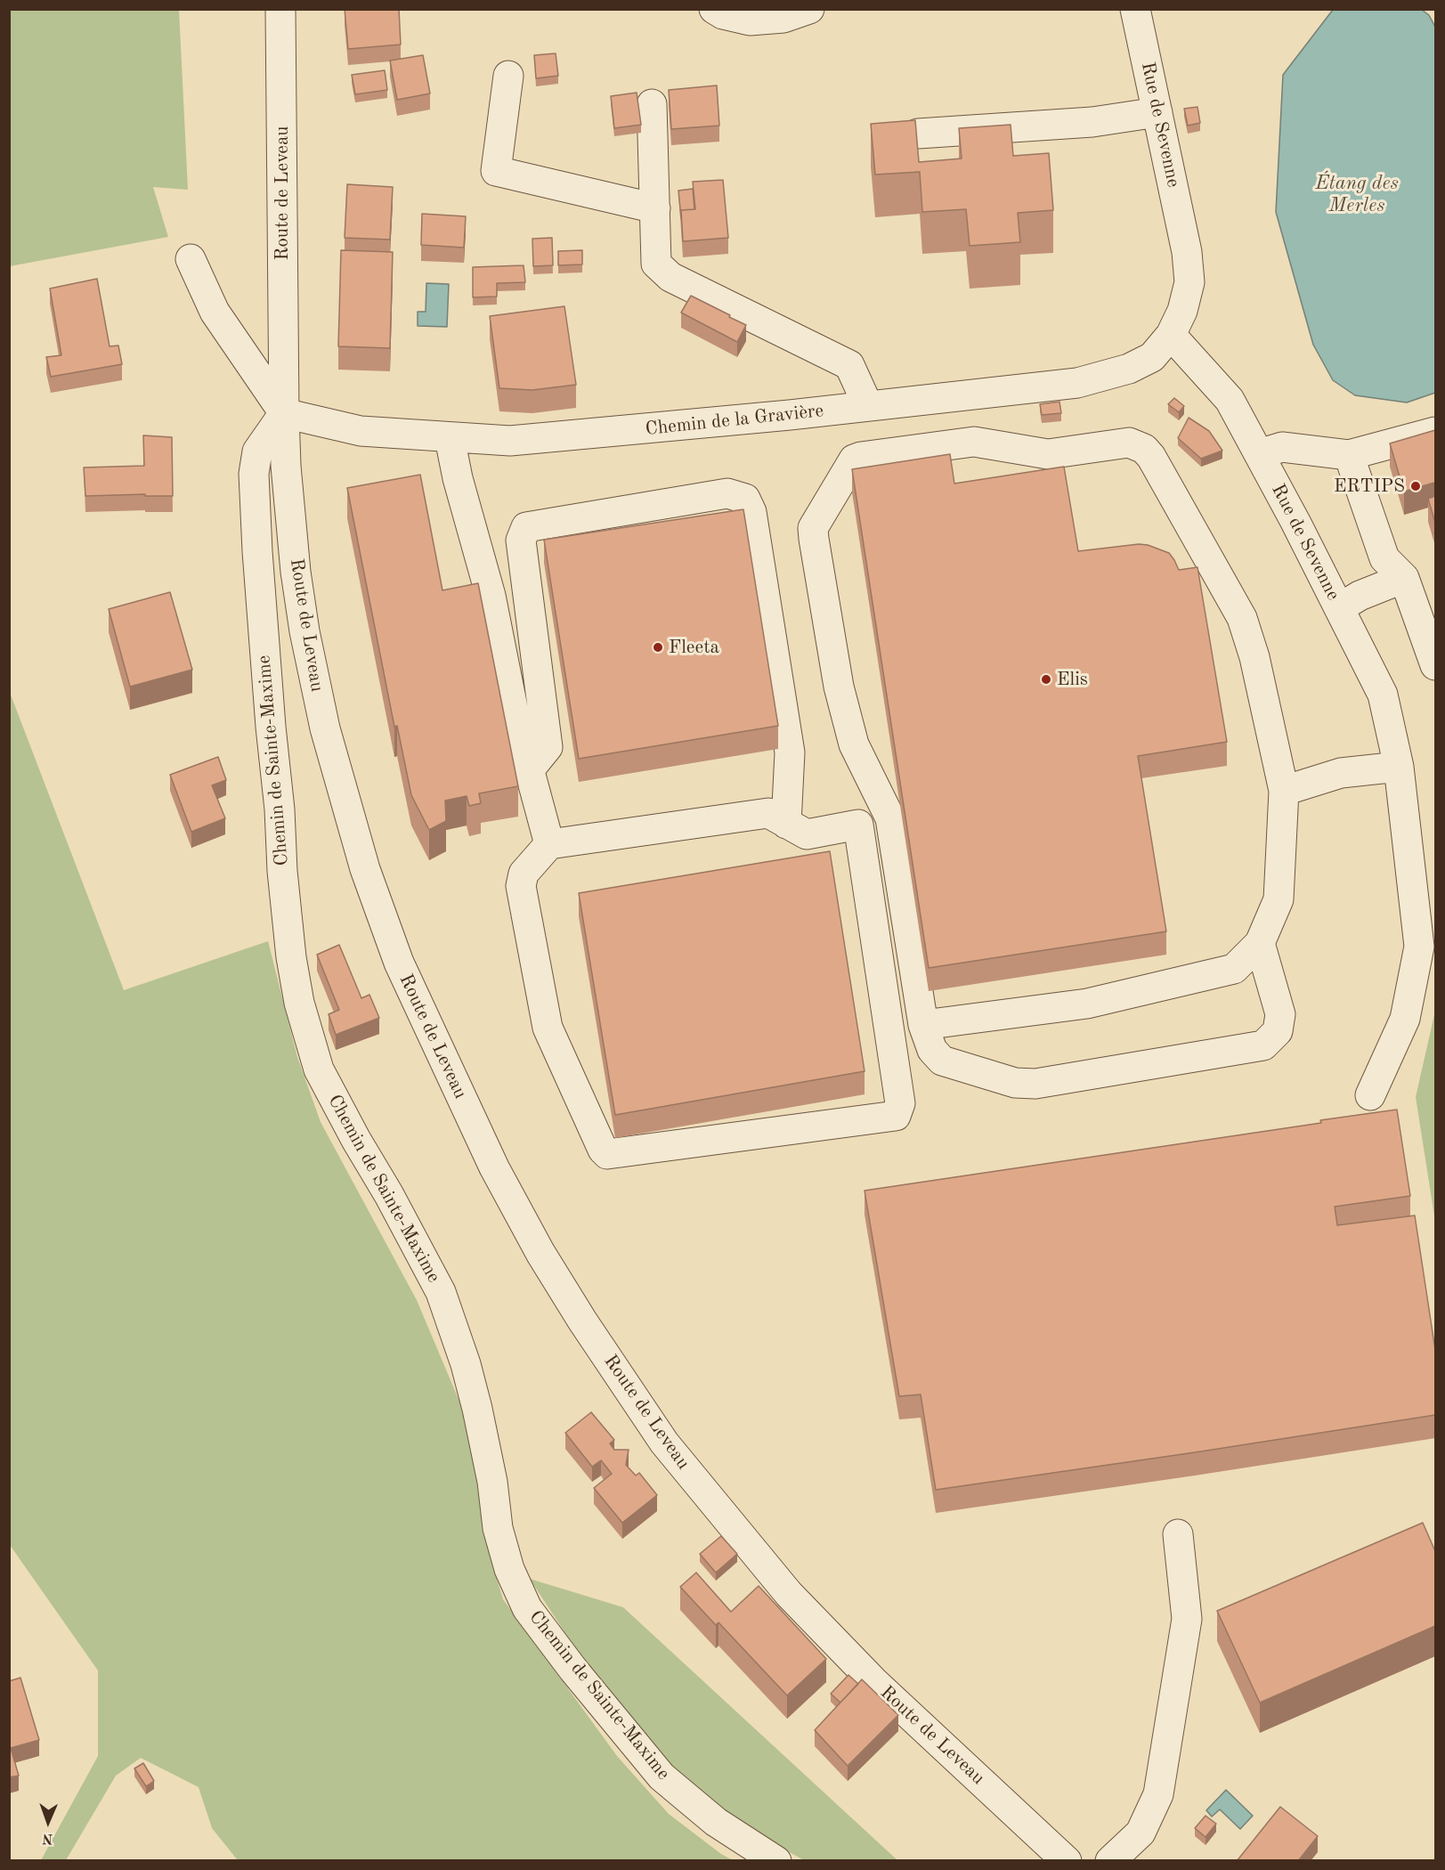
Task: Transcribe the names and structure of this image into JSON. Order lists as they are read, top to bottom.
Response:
{
  "streets": {
    "street": [
      "Rue de Sevenne",
      "Route de Leveau",
      "Chemin de la Gravière",
      "Chemin de Sainte-Maxime"
    ]
  },
  "crossings": [
    ["Rue de Sevenne", "Chemin de la Gravière"],
    ["Route de Leveau", "Chemin de la Gravière"],
    ["Route de Leveau", "Chemin de Sainte-Maxime"],
    ["Chemin de la Gravière", "Chemin de Sainte-Maxime"]
  ],
  "water": ["Étang des Merles"],
  "places": ["ERTIPS", "Fleeta", "Elis"],
  "north": "bottom"
}
